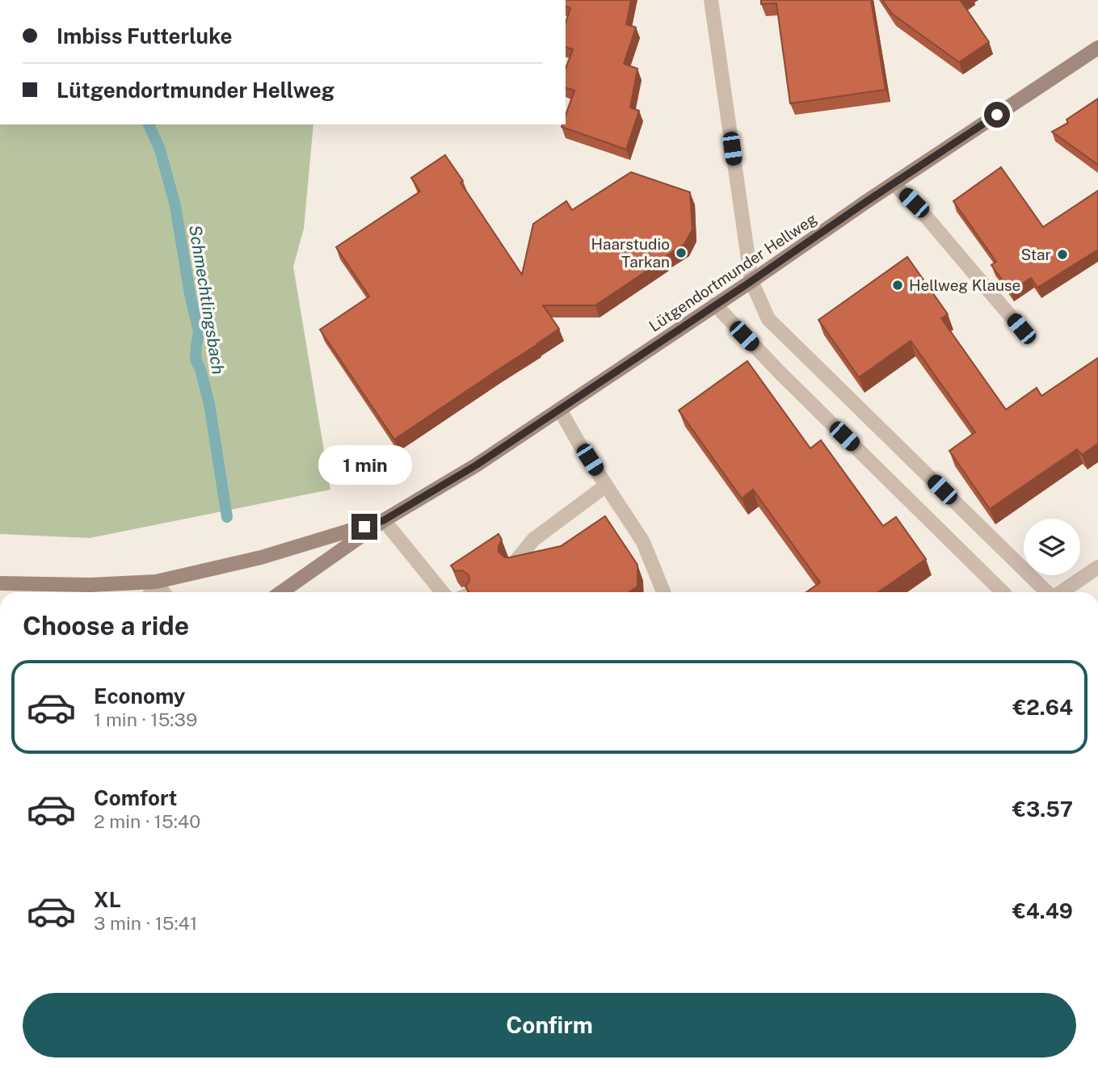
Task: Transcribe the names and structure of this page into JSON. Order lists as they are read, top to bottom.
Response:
{
  "streets": {
    "main road": ["Lütgendortmunder Hellweg"]
  },
  "water": ["Schmechtlingsbach"],
  "places": ["Haarstudio Tarkan", "Star", "Hellweg Klause"],
  "page": {
    "banner": ["Imbiss Futterluke", "Lütgendortmunder Hellweg"],
    "bubble": "1 min",
    "heading": "Choose a ride",
    "list": [
      {
        "name": "Economy",
        "note": "1 min · 15:39",
        "value": "€2.64"
      },
      {
        "name": "Comfort",
        "note": "2 min · 15:40",
        "value": "€3.57"
      },
      {
        "name": "XL",
        "note": "3 min · 15:41",
        "value": "€4.49"
      }
    ],
    "buttons": "Confirm"
  }
}
